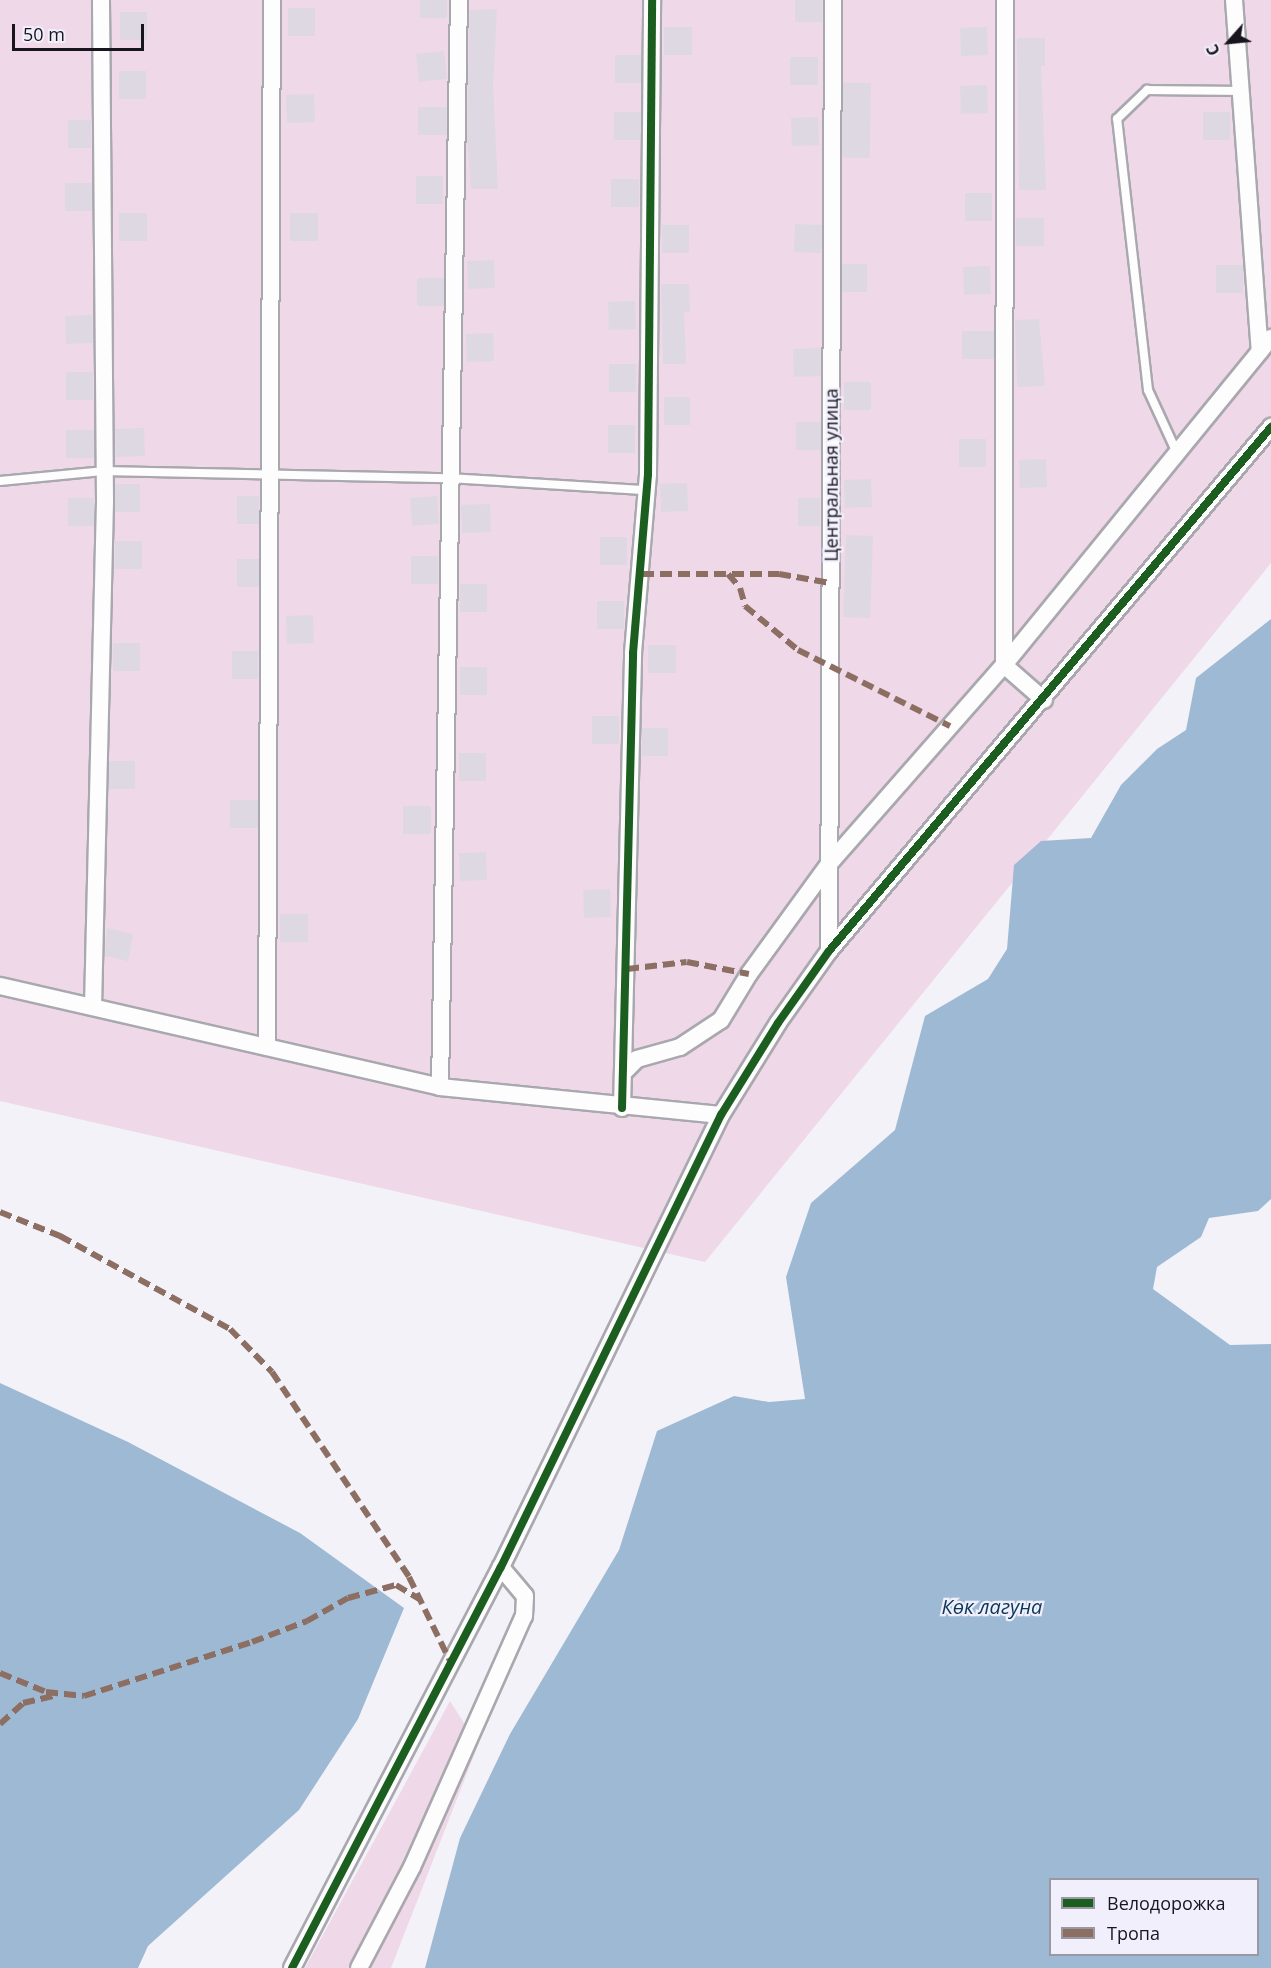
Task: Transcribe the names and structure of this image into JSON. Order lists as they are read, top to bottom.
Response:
{
  "streets": {
    "street": ["Центральная улица"]
  },
  "water": ["Көк лагуна"],
  "legend": ["Велодорожка", "Тропа"],
  "scale_bar": "50 m",
  "north": "bottom left"
}
